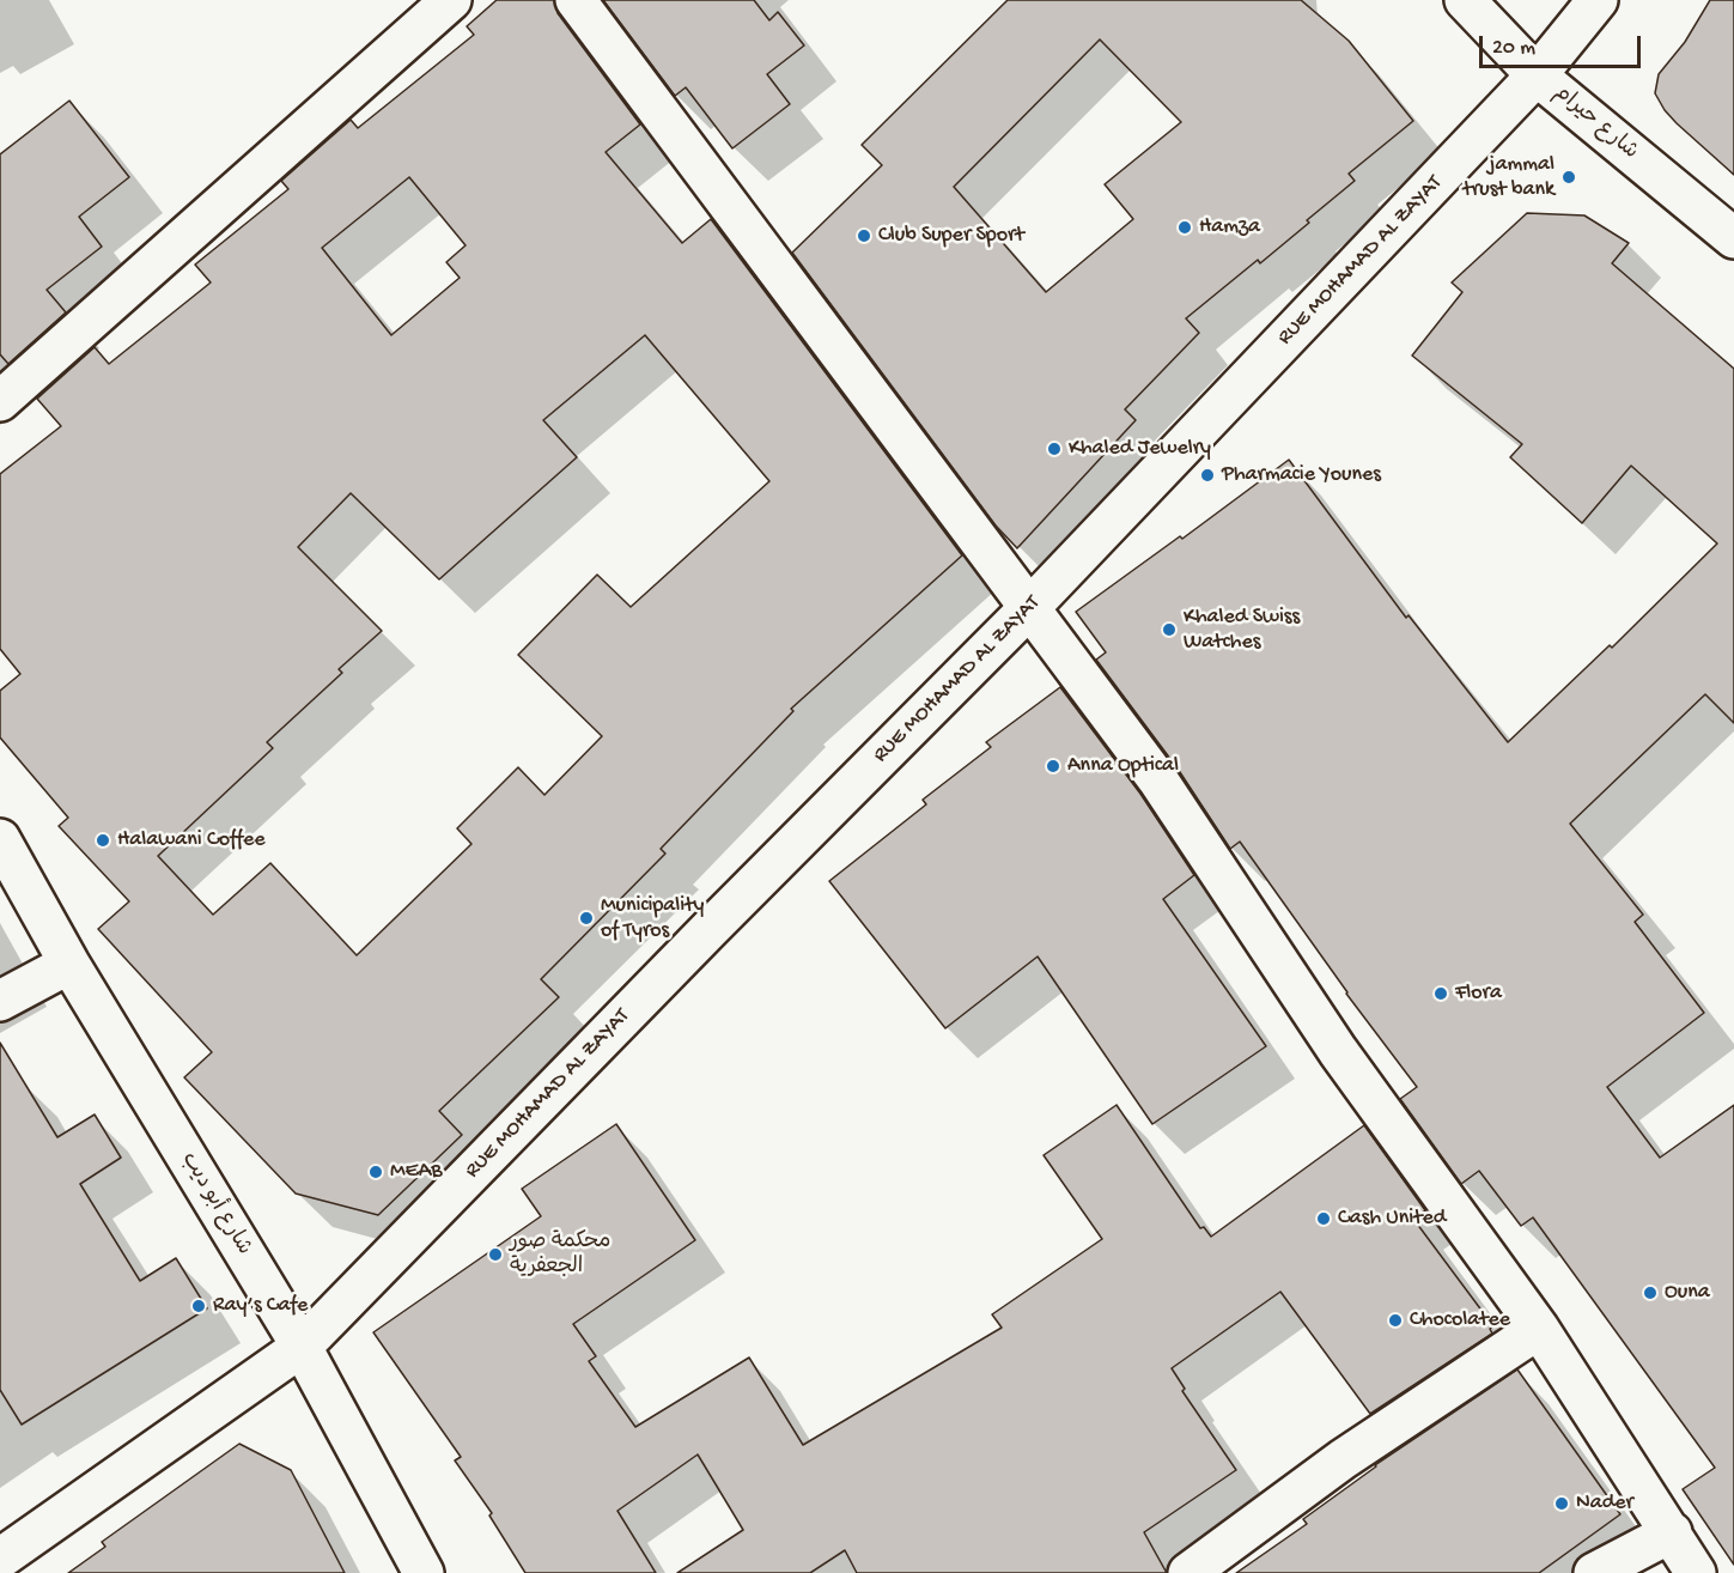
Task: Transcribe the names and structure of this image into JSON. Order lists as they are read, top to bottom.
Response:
{
  "streets": {
    "street": ["شارع حيرام", "RUE MOHAMAD AL ZAYAT", "شارع أبو ديب"]
  },
  "crossings": [
    ["شارع حيرام", "RUE MOHAMAD AL ZAYAT"],
    ["RUE MOHAMAD AL ZAYAT", "شارع أبو ديب"]
  ],
  "places": [
    "jammal trust bank",
    "Hamza",
    "Club Super Sport",
    "Khaled Jewelry",
    "Pharmacie Younes",
    "Khaled Swiss Watches",
    "Anna Optical",
    "Halawani Coffee",
    "Municipality of Tyros",
    "Flora",
    "MEAB",
    "Cash United",
    "محكمة صور الجعفرية",
    "Ouna",
    "Ray’s Cafe",
    "Chocolatee",
    "Nader"
  ],
  "scale_bar": "20 m"
}
